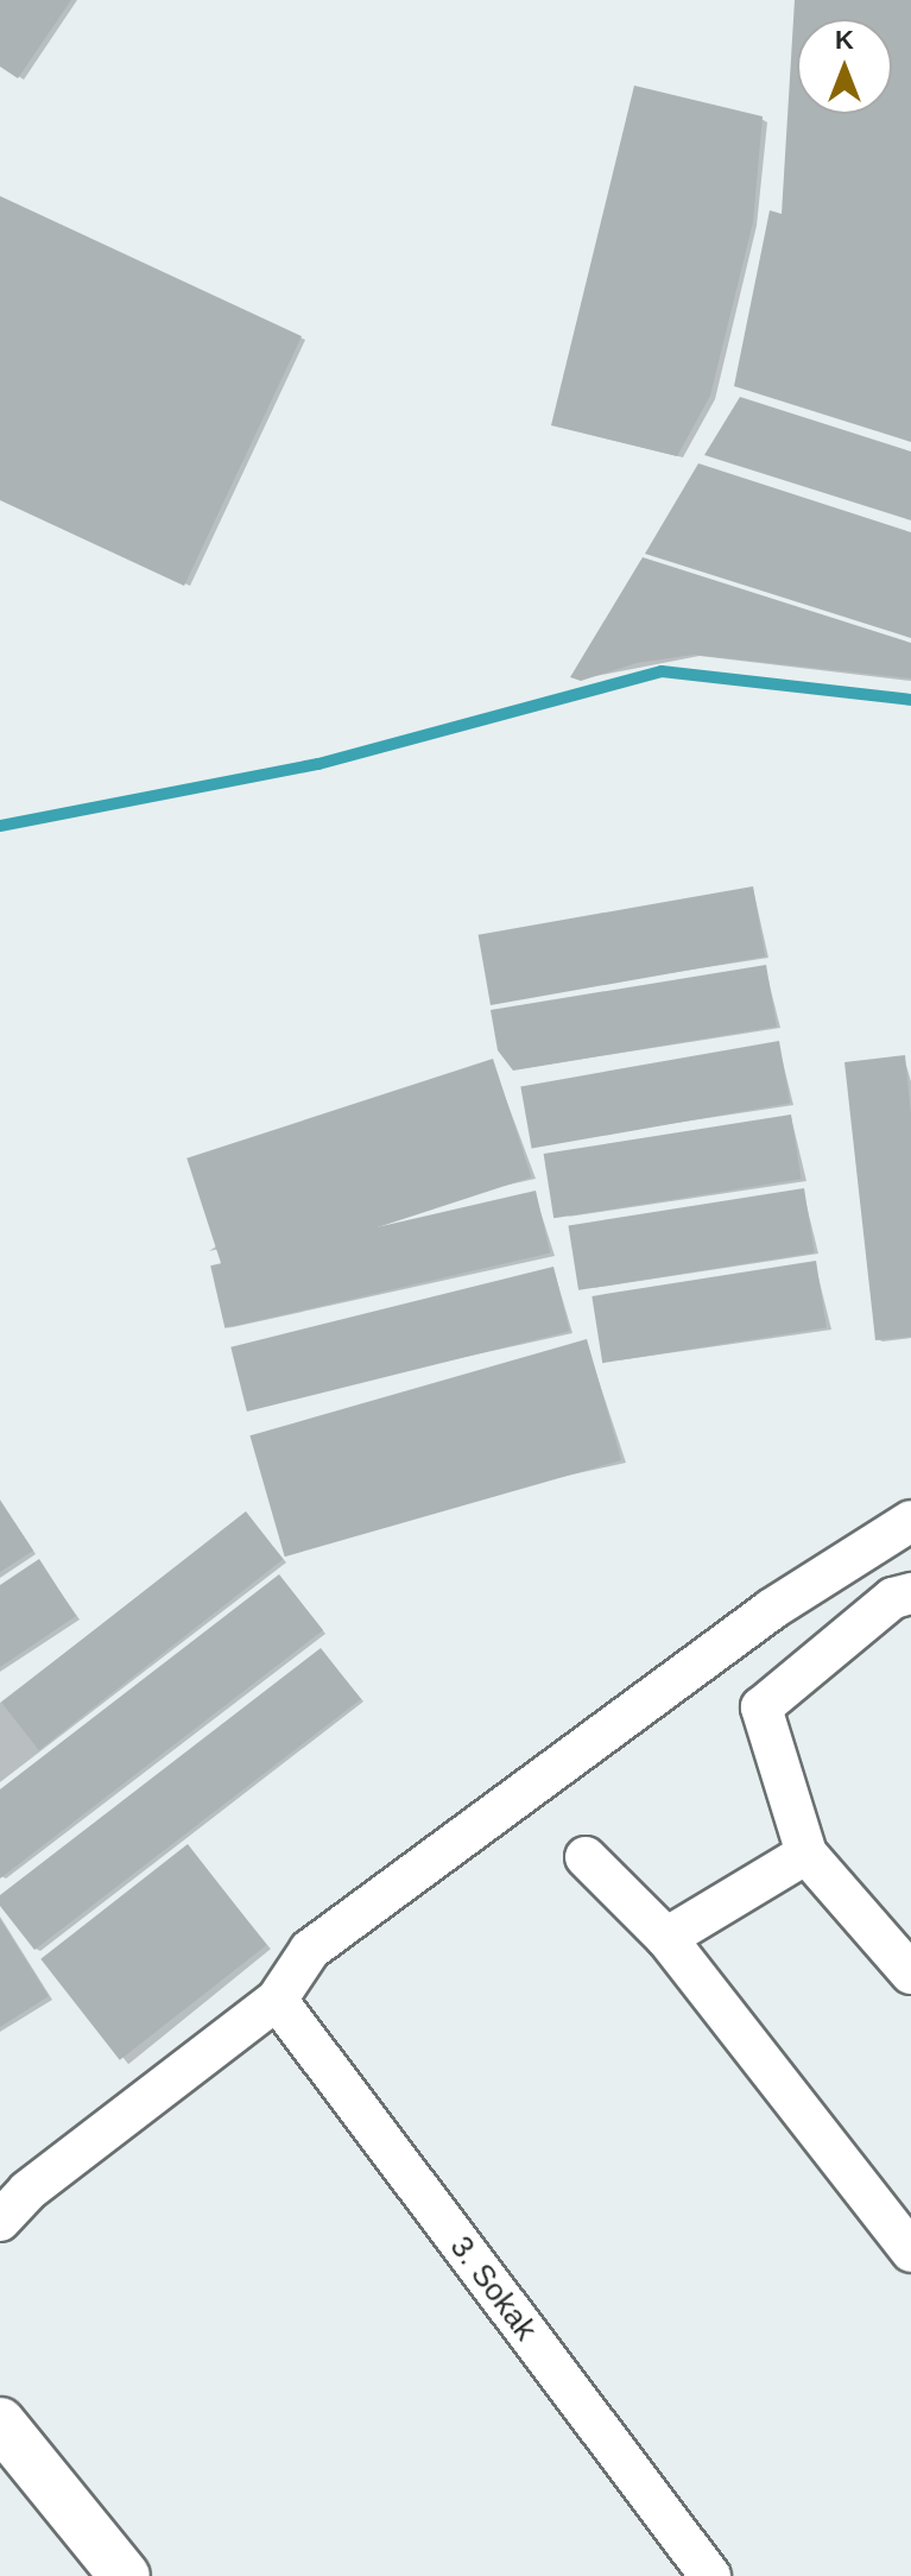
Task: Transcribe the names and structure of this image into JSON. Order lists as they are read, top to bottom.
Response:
{
  "streets": {
    "street": ["3. Sokak"]
  },
  "north": "top"
}
